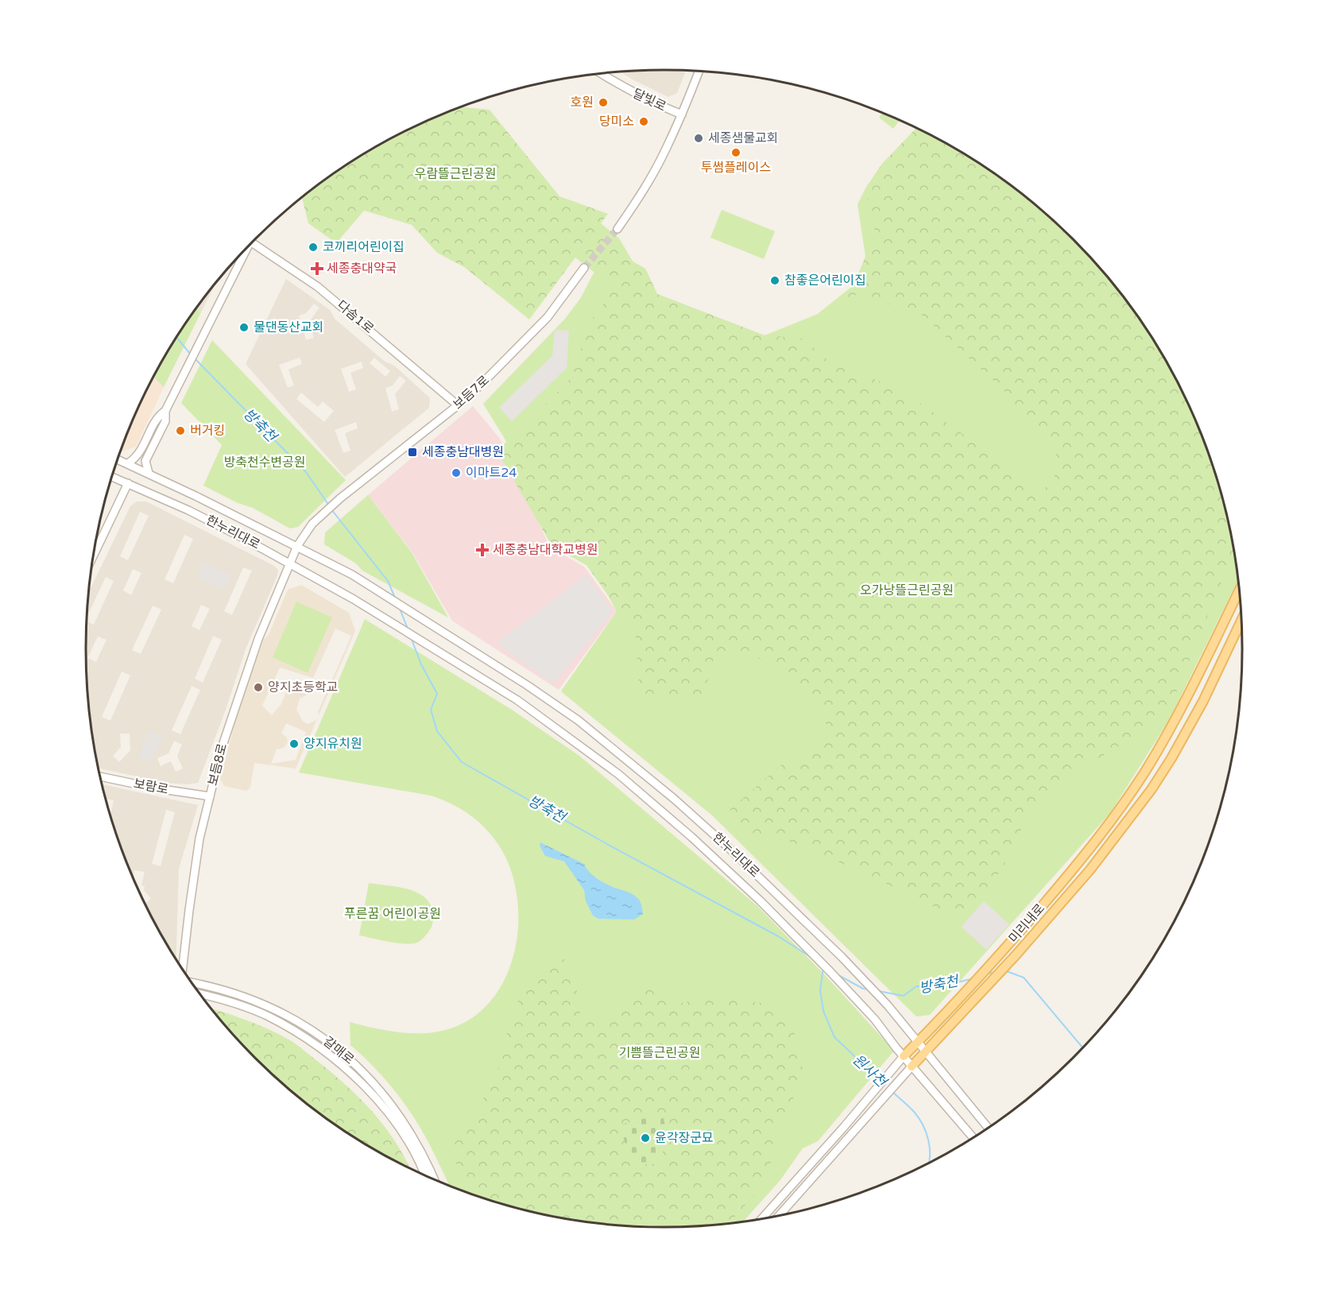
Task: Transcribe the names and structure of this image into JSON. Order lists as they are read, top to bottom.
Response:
{
  "streets": {
    "main road": ["미리내로"],
    "street": [
      "달빛로",
      "다솜1로",
      "보듬7로",
      "한누리대로",
      "보듬8로",
      "보람로",
      "갈매로"
    ]
  },
  "crossings": [
    ["다솜1로", "보듬7로"],
    ["보듬7로", "한누리대로"],
    ["한누리대로", "보듬8로"],
    ["한누리대로", "미리내로"],
    ["보듬8로", "보람로"]
  ],
  "water": ["방축천", "원사천"],
  "parks": [
    "우람뜰근린공원",
    "방축천수변공원",
    "오가낭뜰근린공원",
    "푸른꿈 어린이공원",
    "기쁨뜰근린공원"
  ],
  "places": {
    "other": [
      "호원",
      "당미소",
      "세종샘물교회",
      "투썸플레이스",
      "코끼리어린이집",
      "참좋은어린이집",
      "물댄동산교회",
      "버거킹",
      "이마트24",
      "양지초등학교",
      "양지유치원",
      "윤각장군묘"
    ],
    "health": ["세종충대약국", "세종충남대학교병원"],
    "transit": ["세종충남대병원"]
  }
}
